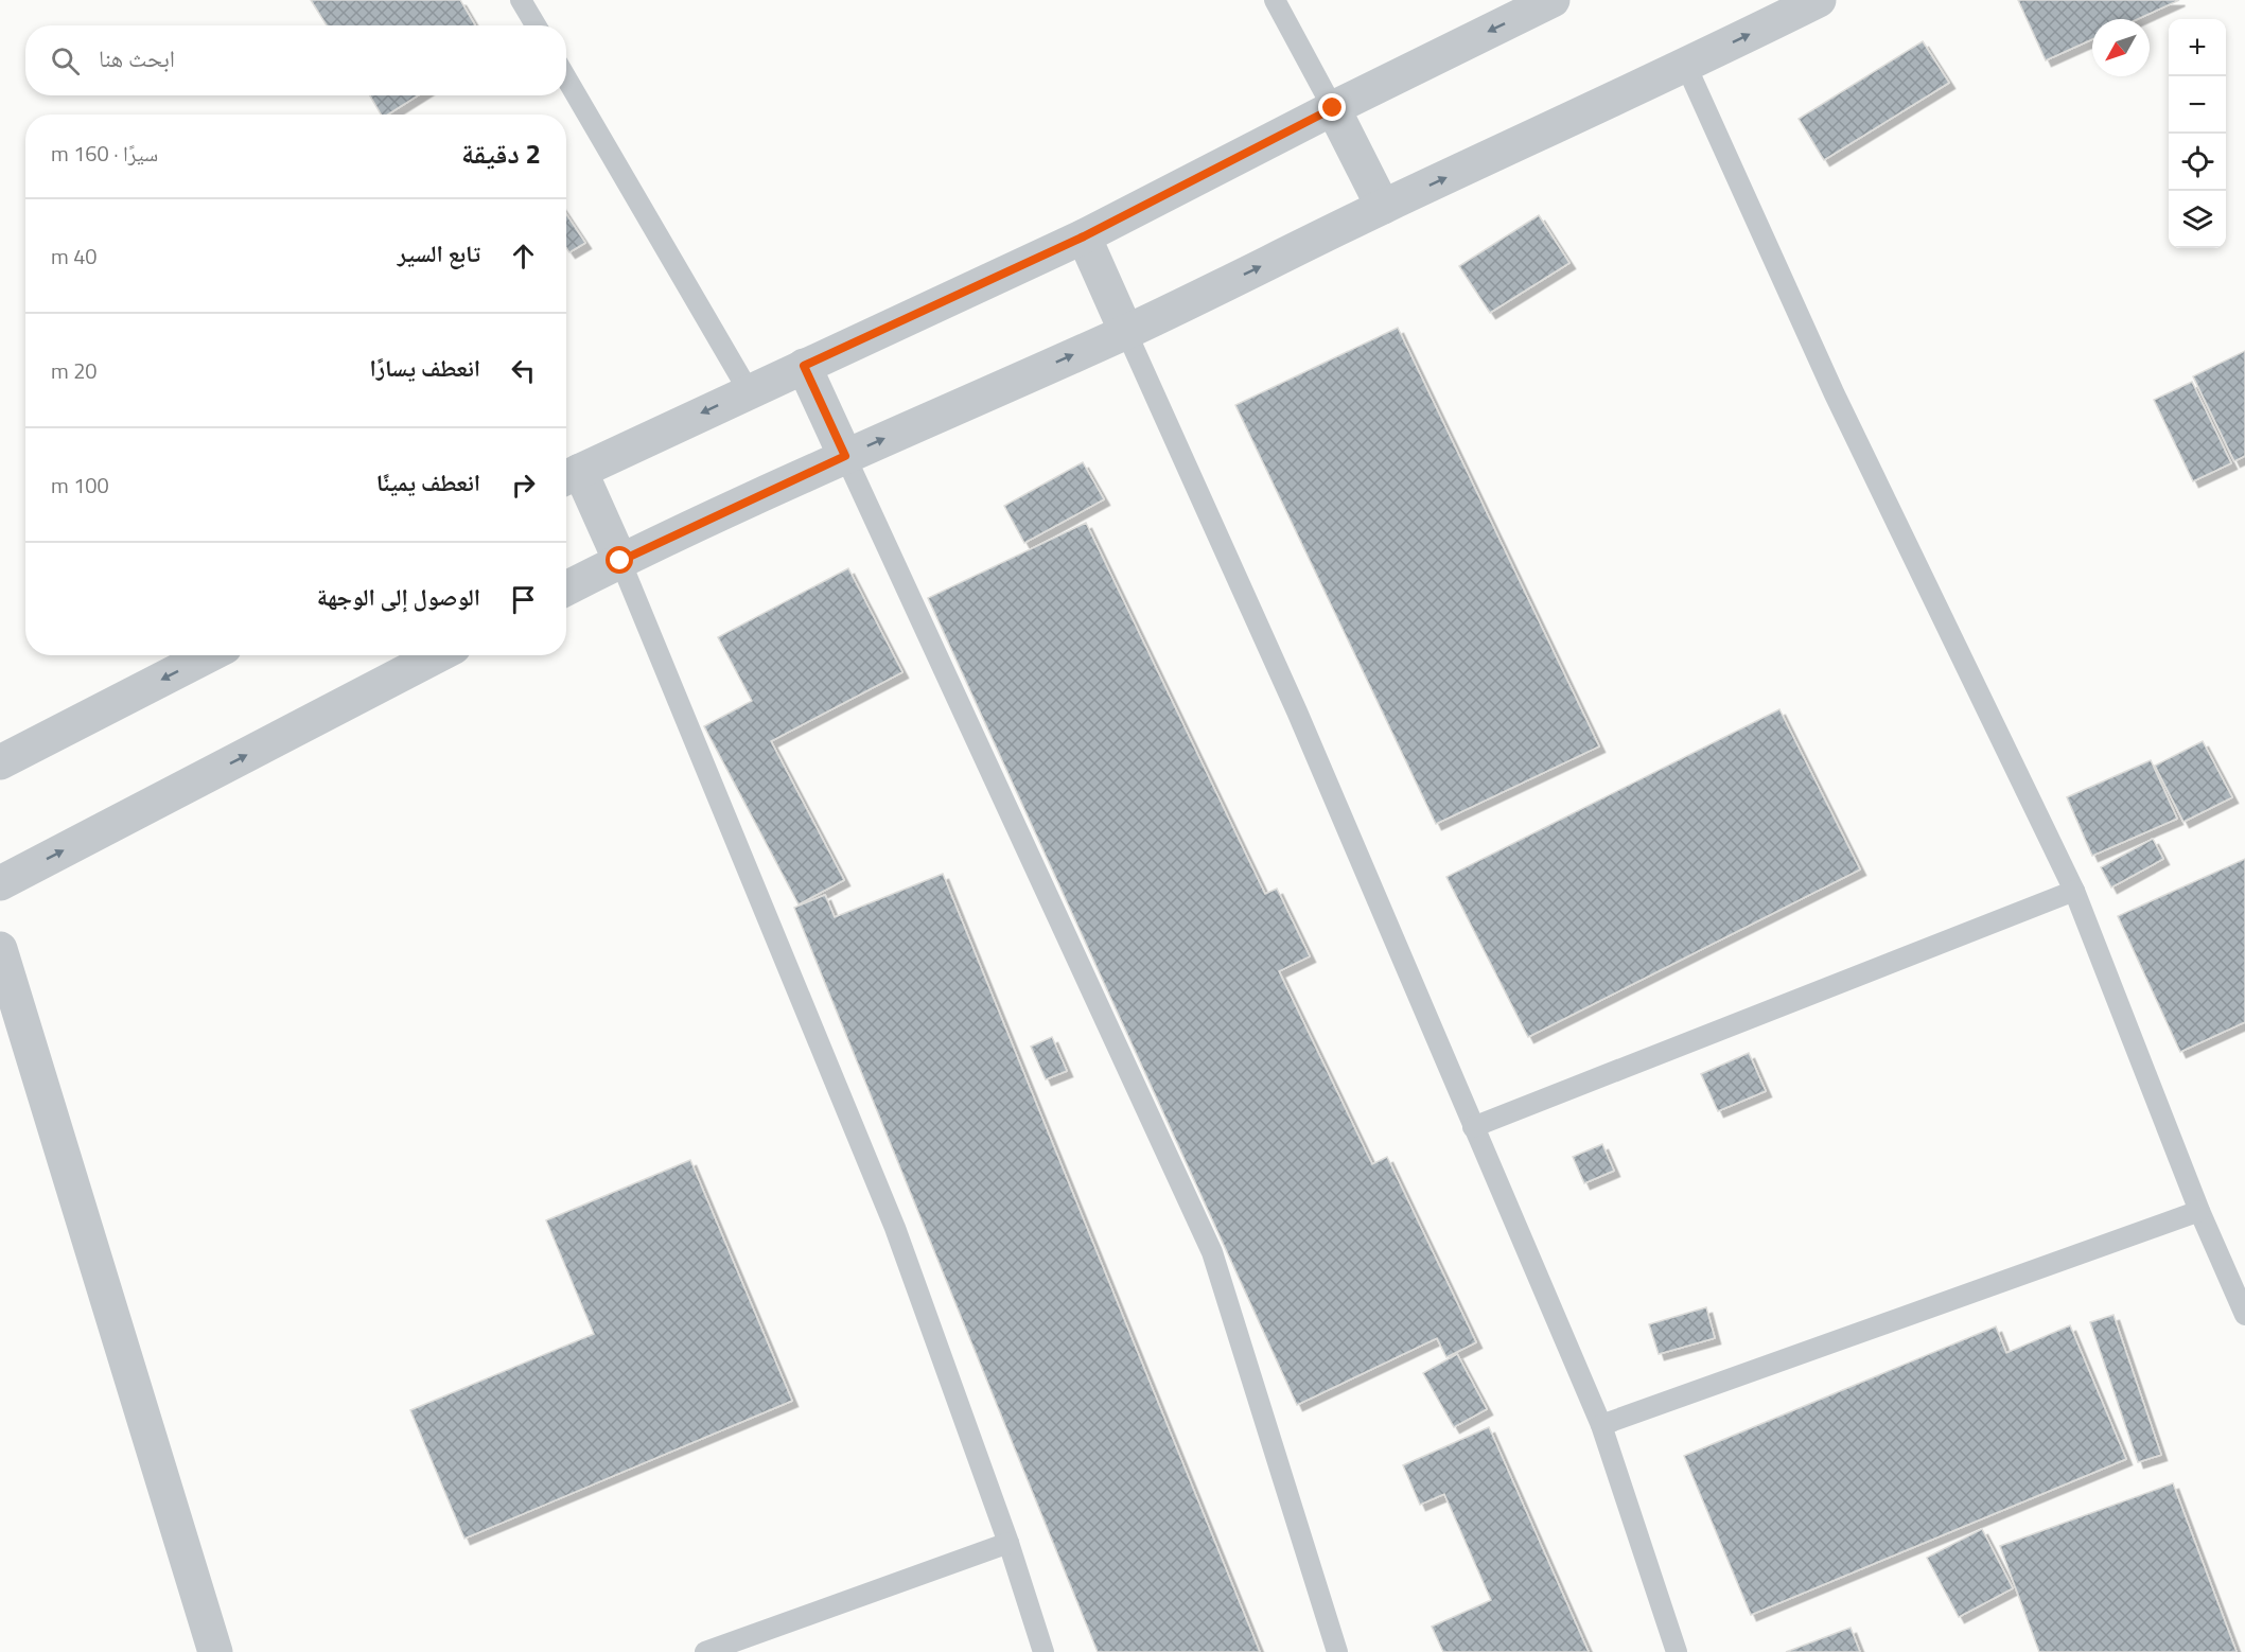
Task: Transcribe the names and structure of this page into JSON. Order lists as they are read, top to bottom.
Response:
{
  "north": "bottom left",
  "page": {
    "map_buttons": ["+", "−"],
    "search": "ابحث هنا",
    "heading": ["2 دقيقة", "سيرًا · 160 m"],
    "list": [
      ["تابع السير", "40 m"],
      ["انعطف يسارًا", "20 m"],
      ["انعطف يمينًا", "100 m"],
      "الوصول إلى الوجهة"
    ]
  }
}
